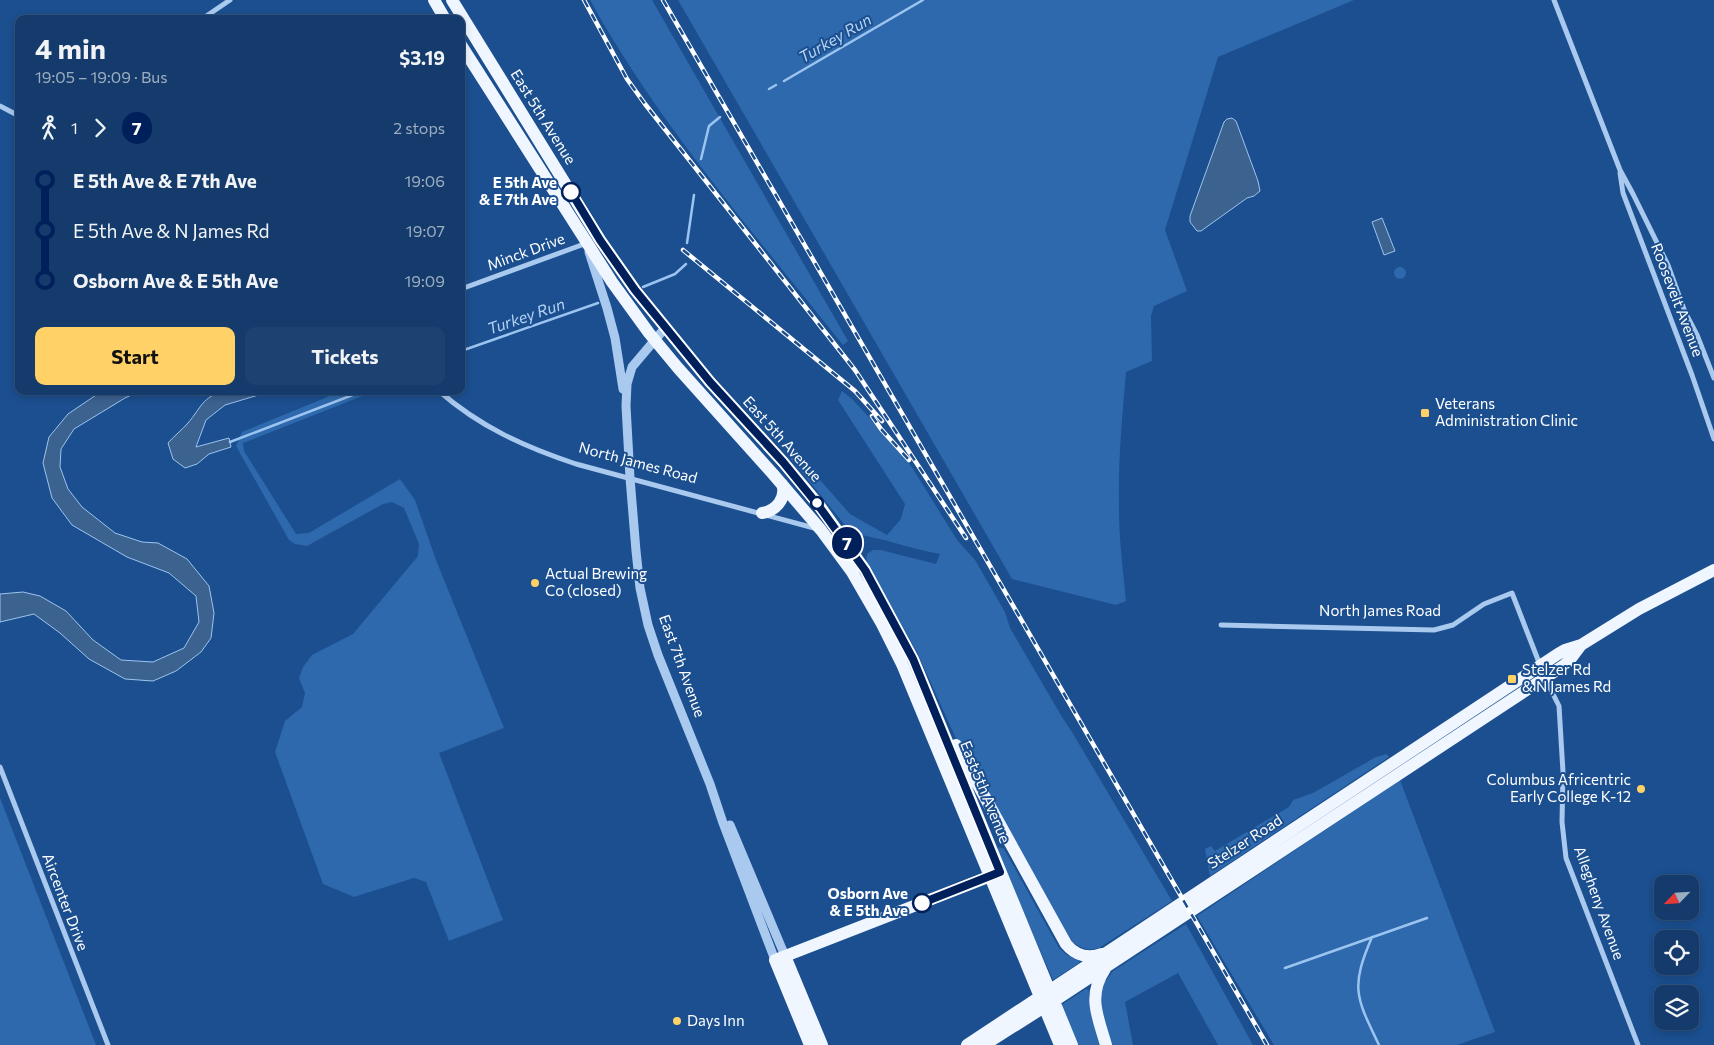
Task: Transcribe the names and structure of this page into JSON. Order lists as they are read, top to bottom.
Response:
{
  "streets": {
    "main road": ["East 5th Avenue", "East 7th Avenue", "Stelzer Road"],
    "street": [
      "Minck Drive",
      "Roosevelt Avenue",
      "North James Road",
      "Aircenter Drive",
      "Allegheny Avenue"
    ]
  },
  "crossings": [
    ["East 5th Avenue", "Minck Drive"],
    ["East 5th Avenue", "North James Road"],
    ["East 5th Avenue", "East 7th Avenue"],
    ["Minck Drive", "East 7th Avenue"],
    ["North James Road", "East 7th Avenue"],
    ["North James Road", "Stelzer Road"],
    ["North James Road", "Allegheny Avenue"],
    ["Stelzer Road", "Allegheny Avenue"]
  ],
  "water": ["Turkey Run"],
  "places": {
    "other": [
      "E 5th Ave & E 7th Ave",
      "Actual Brewing Co (closed)",
      "Columbus Africentric Early College K-12",
      "Osborn Ave & E 5th Ave",
      "Days Inn"
    ],
    "transit": ["Veterans Administration Clinic", "Stelzer Rd & N James Rd"]
  },
  "lines": ["bus line 7"],
  "north": "bottom left",
  "page": {
    "on_map": "7",
    "heading": ["4 min", "19:05 – 19:09 · Bus", "$3.19"],
    "legs": ["1", "7", "2 stops"],
    "list": [
      {
        "name": "E 5th Ave & E 7th Ave",
        "value": "19:06"
      },
      {
        "name": "E 5th Ave & N James Rd",
        "value": "19:07"
      },
      {
        "name": "Osborn Ave & E 5th Ave",
        "value": "19:09"
      }
    ],
    "buttons": ["Start", "Tickets"]
  }
}
